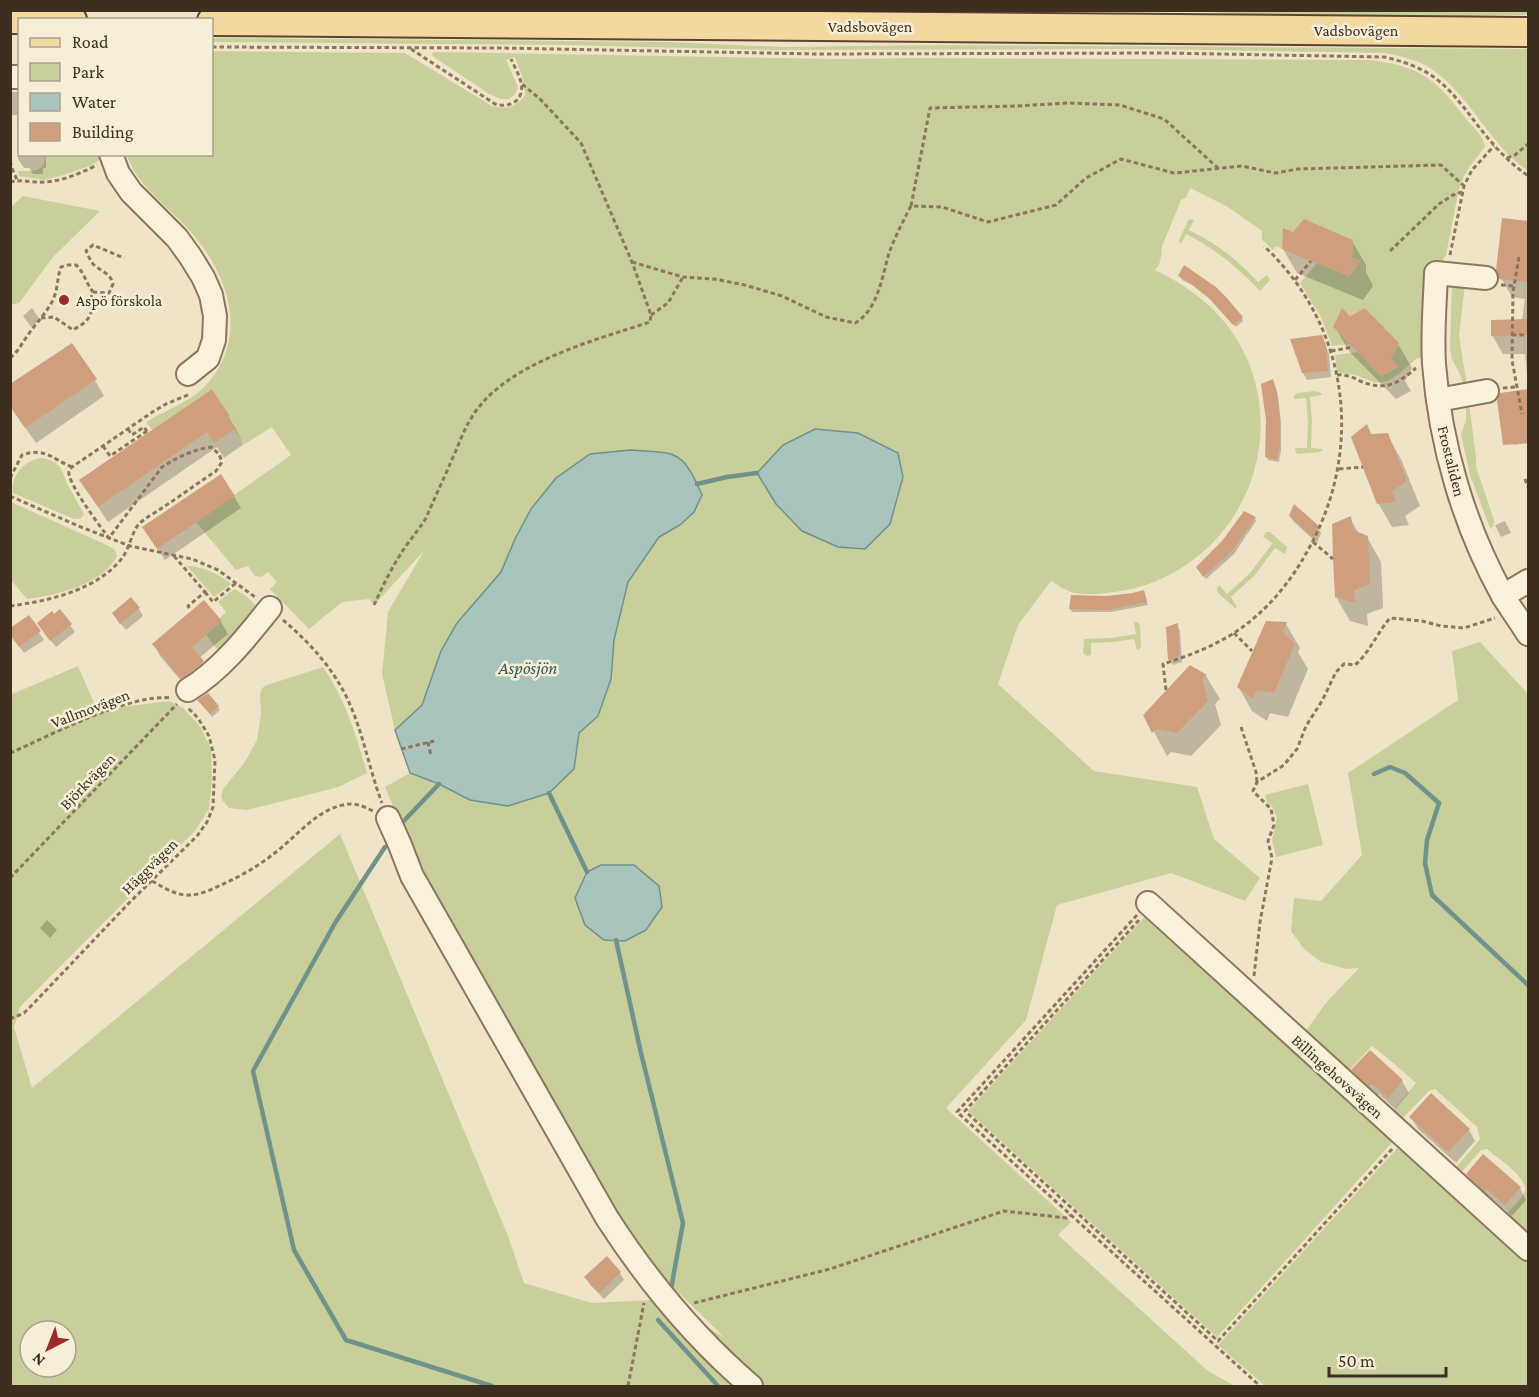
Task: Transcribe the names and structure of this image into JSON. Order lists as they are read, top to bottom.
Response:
{
  "streets": {
    "main road": ["Vadsbovägen"],
    "street": ["Frostaliden", "Billingehovsvägen"],
    "path": ["Vallmovägen", "Björkvägen", "Häggvägen"]
  },
  "crossings": [
    ["Vallmovägen", "Björkvägen"],
    ["Vallmovägen", "Häggvägen"],
    ["Björkvägen", "Häggvägen"]
  ],
  "water": ["Aspösjön"],
  "places": ["Aspö förskola"],
  "legend": [
    "Road",
    "Park",
    "Water",
    "Building"
  ],
  "scale_bar": "50 m",
  "north": "bottom left"
}
